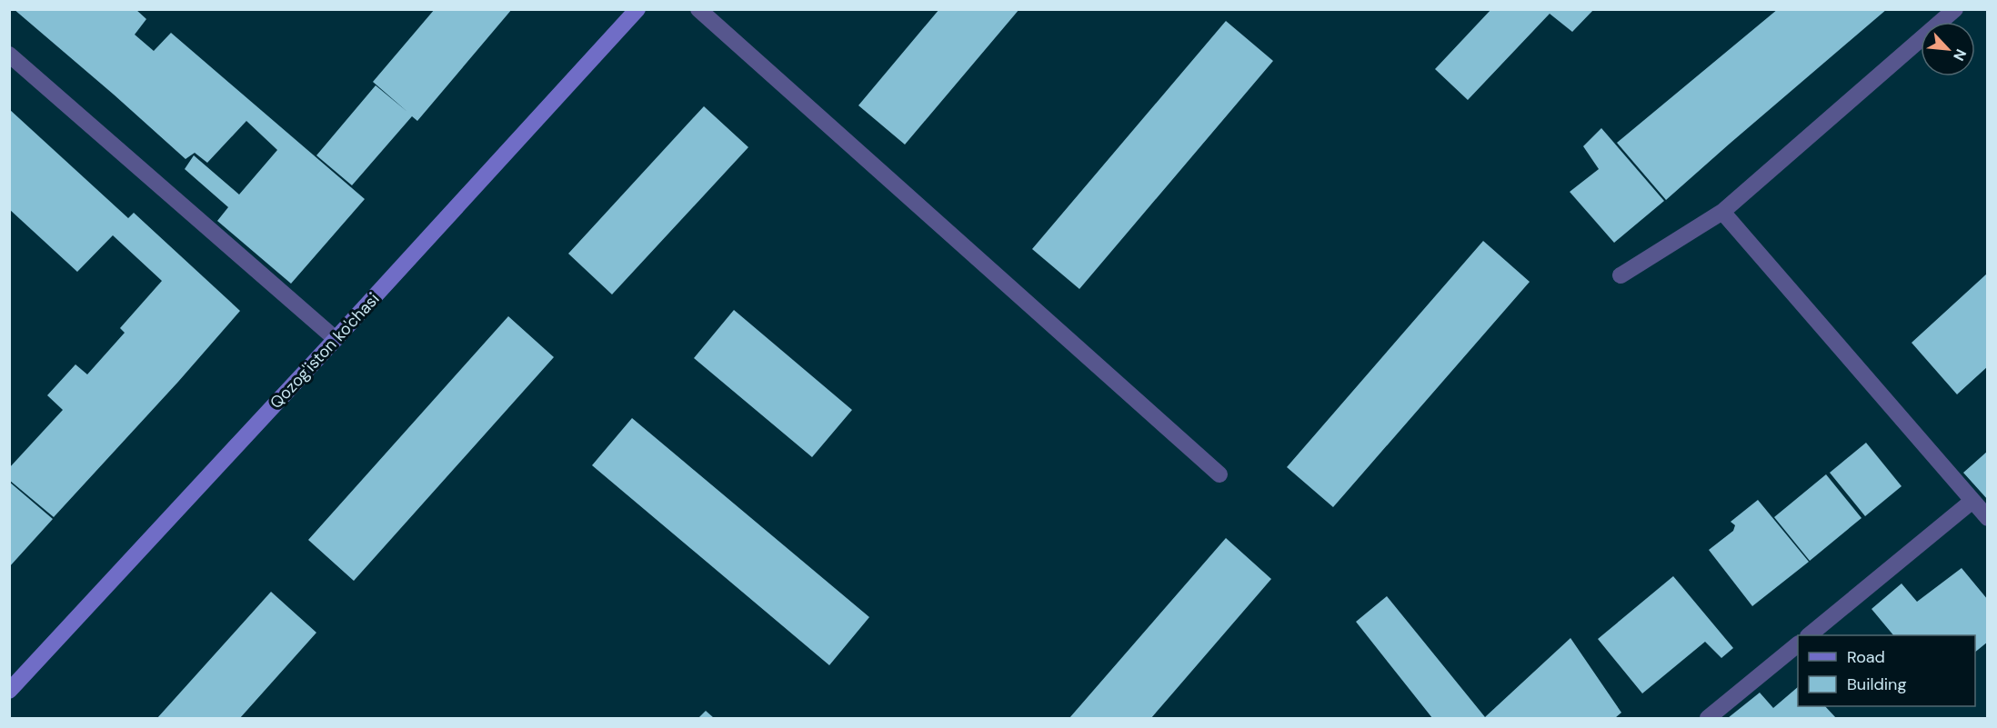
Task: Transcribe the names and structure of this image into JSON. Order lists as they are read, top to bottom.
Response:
{
  "streets": {
    "street": ["Qozog'iston ko'chasi"]
  },
  "legend": ["Road", "Building"],
  "north": "bottom right"
}
